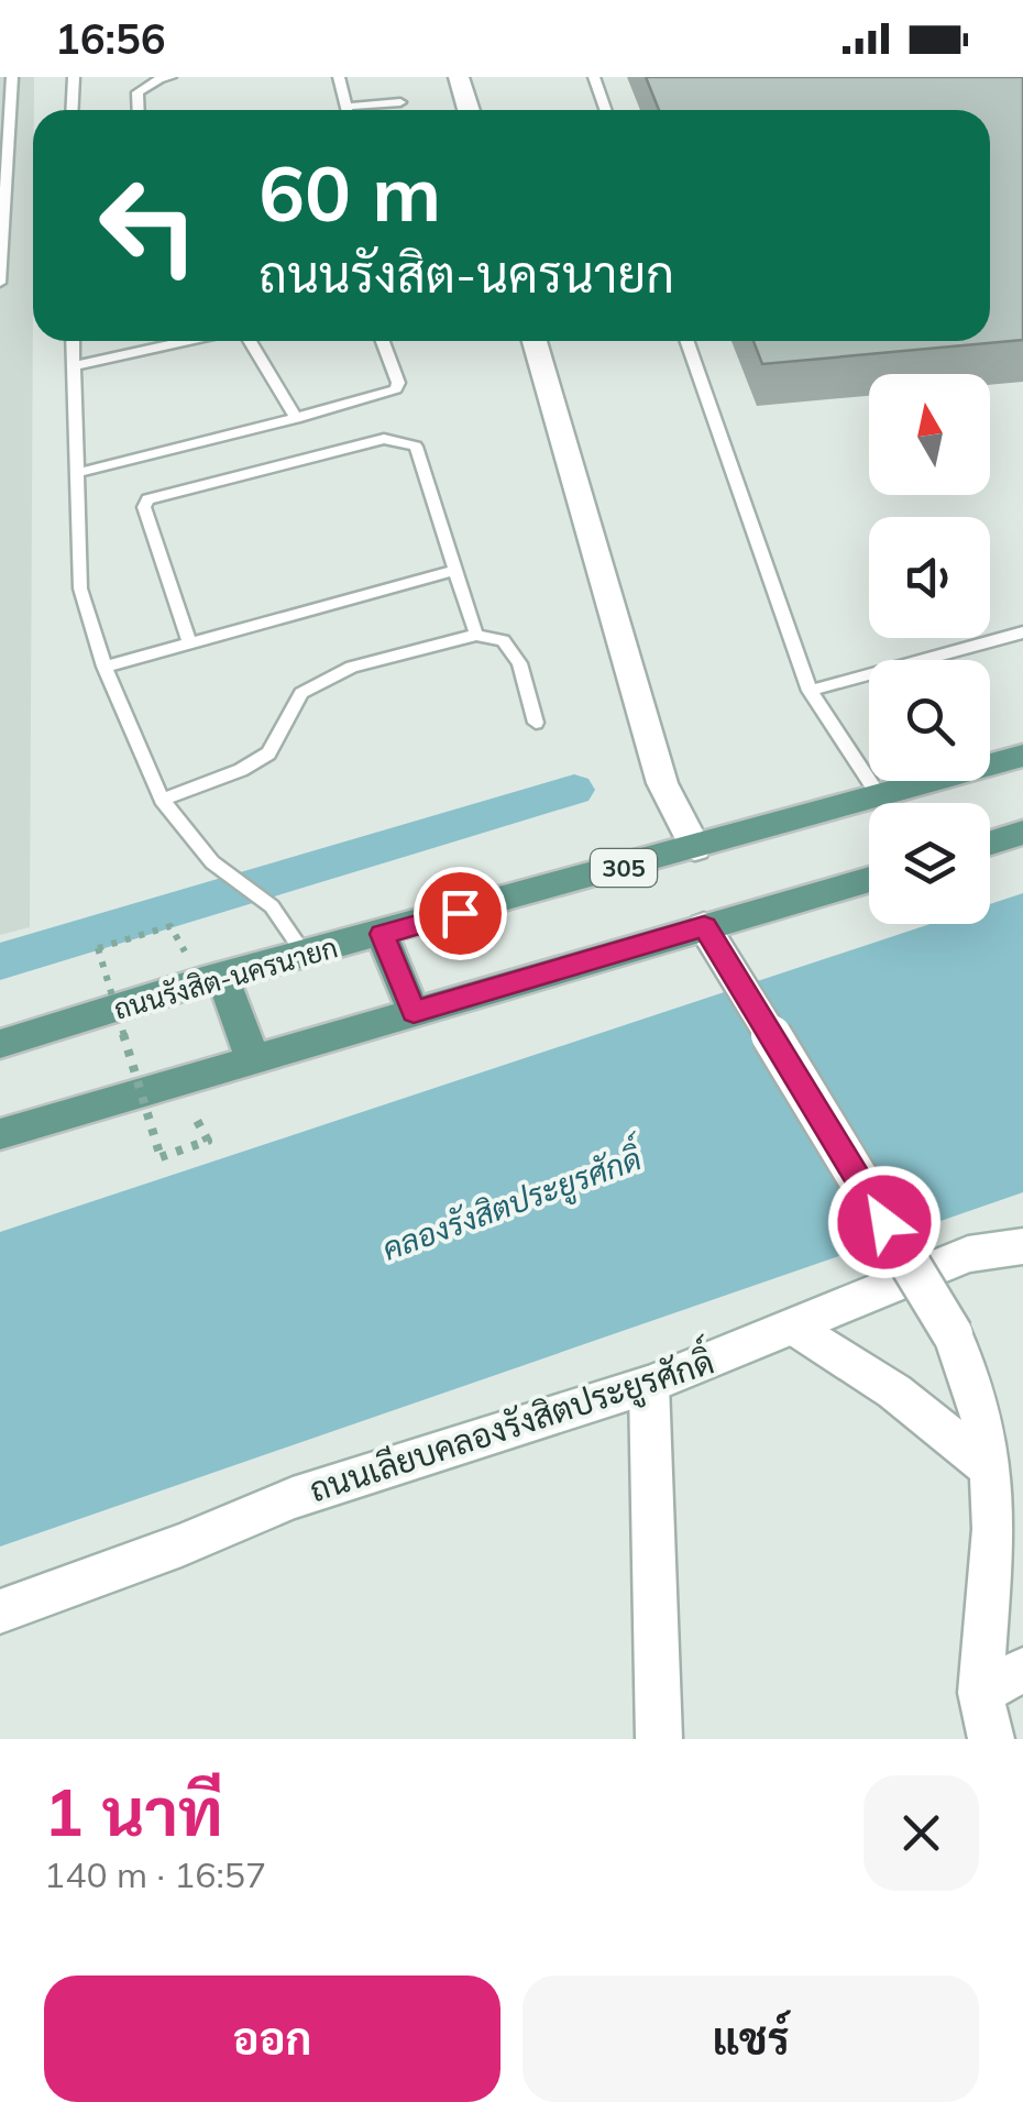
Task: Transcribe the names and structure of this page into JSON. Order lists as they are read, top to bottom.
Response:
{
  "streets": {
    "main road": ["305", "ถนนรังสิต-นครนายก"],
    "street": ["ถนนเลียบคลองรังสิตประยูรศักดิ์"]
  },
  "water": ["คลองรังสิตประยูรศักดิ์"],
  "north": "top",
  "page": {
    "status": "16:56",
    "turn": ["60 m", "ถนนรังสิต-นครนายก"],
    "heading": ["1 นาที", "140 m · 16:57"],
    "buttons": ["ออก", "แชร์"]
  }
}
